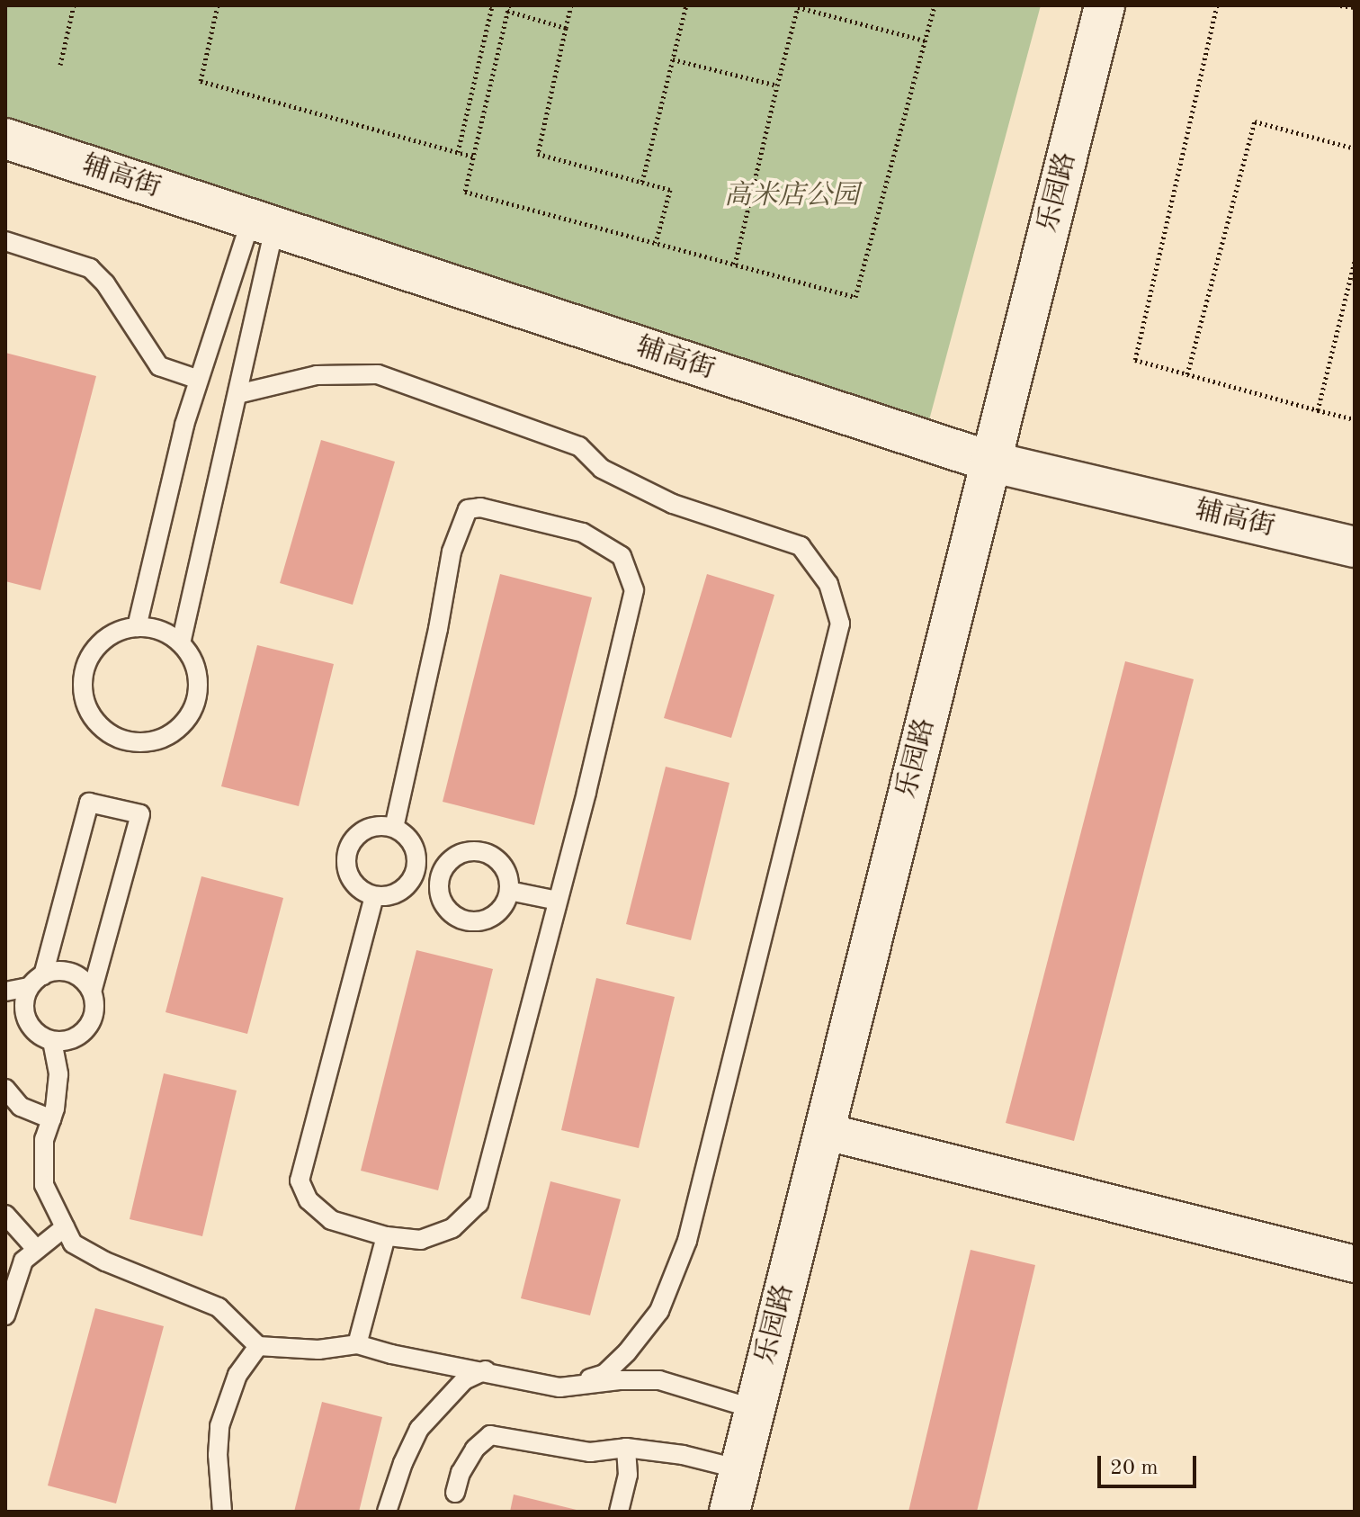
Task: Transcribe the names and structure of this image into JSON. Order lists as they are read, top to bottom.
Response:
{
  "streets": {
    "street": ["辅高街", "乐园路"]
  },
  "crossings": [
    ["辅高街", "乐园路"]
  ],
  "parks": ["高米店公园"],
  "scale_bar": "20 m"
}
